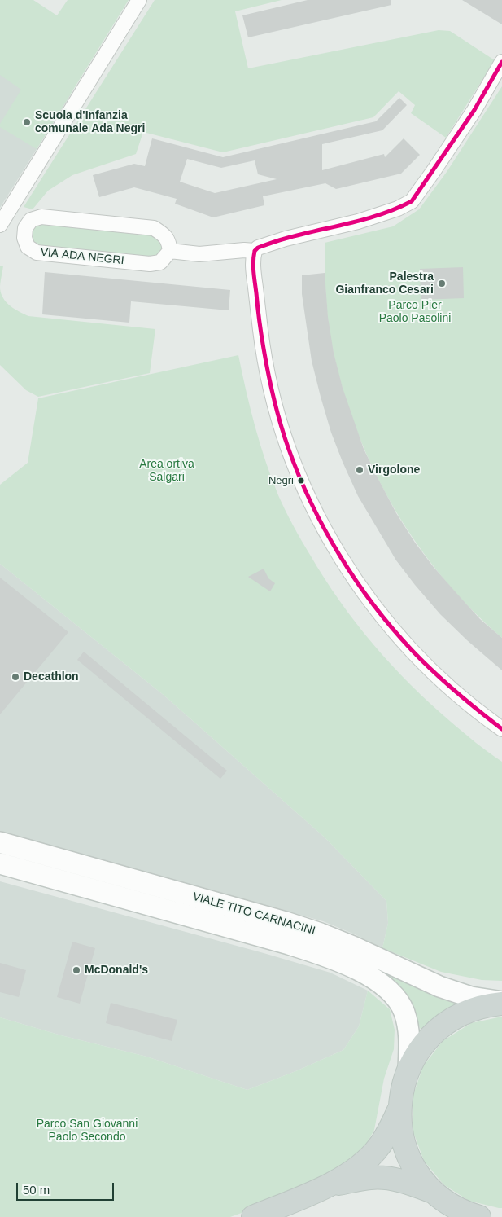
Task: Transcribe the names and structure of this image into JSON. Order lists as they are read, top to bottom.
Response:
{
  "streets": {
    "main road": ["VIALE TITO CARNACINI"],
    "street": ["VIA ADA NEGRI"]
  },
  "parks": ["Parco Pier Paolo Pasolini", "Area ortiva Salgari", "Parco San Giovanni Paolo Secondo"],
  "places": [
    "Scuola d'Infanzia comunale Ada Negri",
    "Palestra Gianfranco Cesari",
    "Virgolone",
    "Negri",
    "Decathlon",
    "McDonald's"
  ],
  "scale_bar": "50 m"
}
